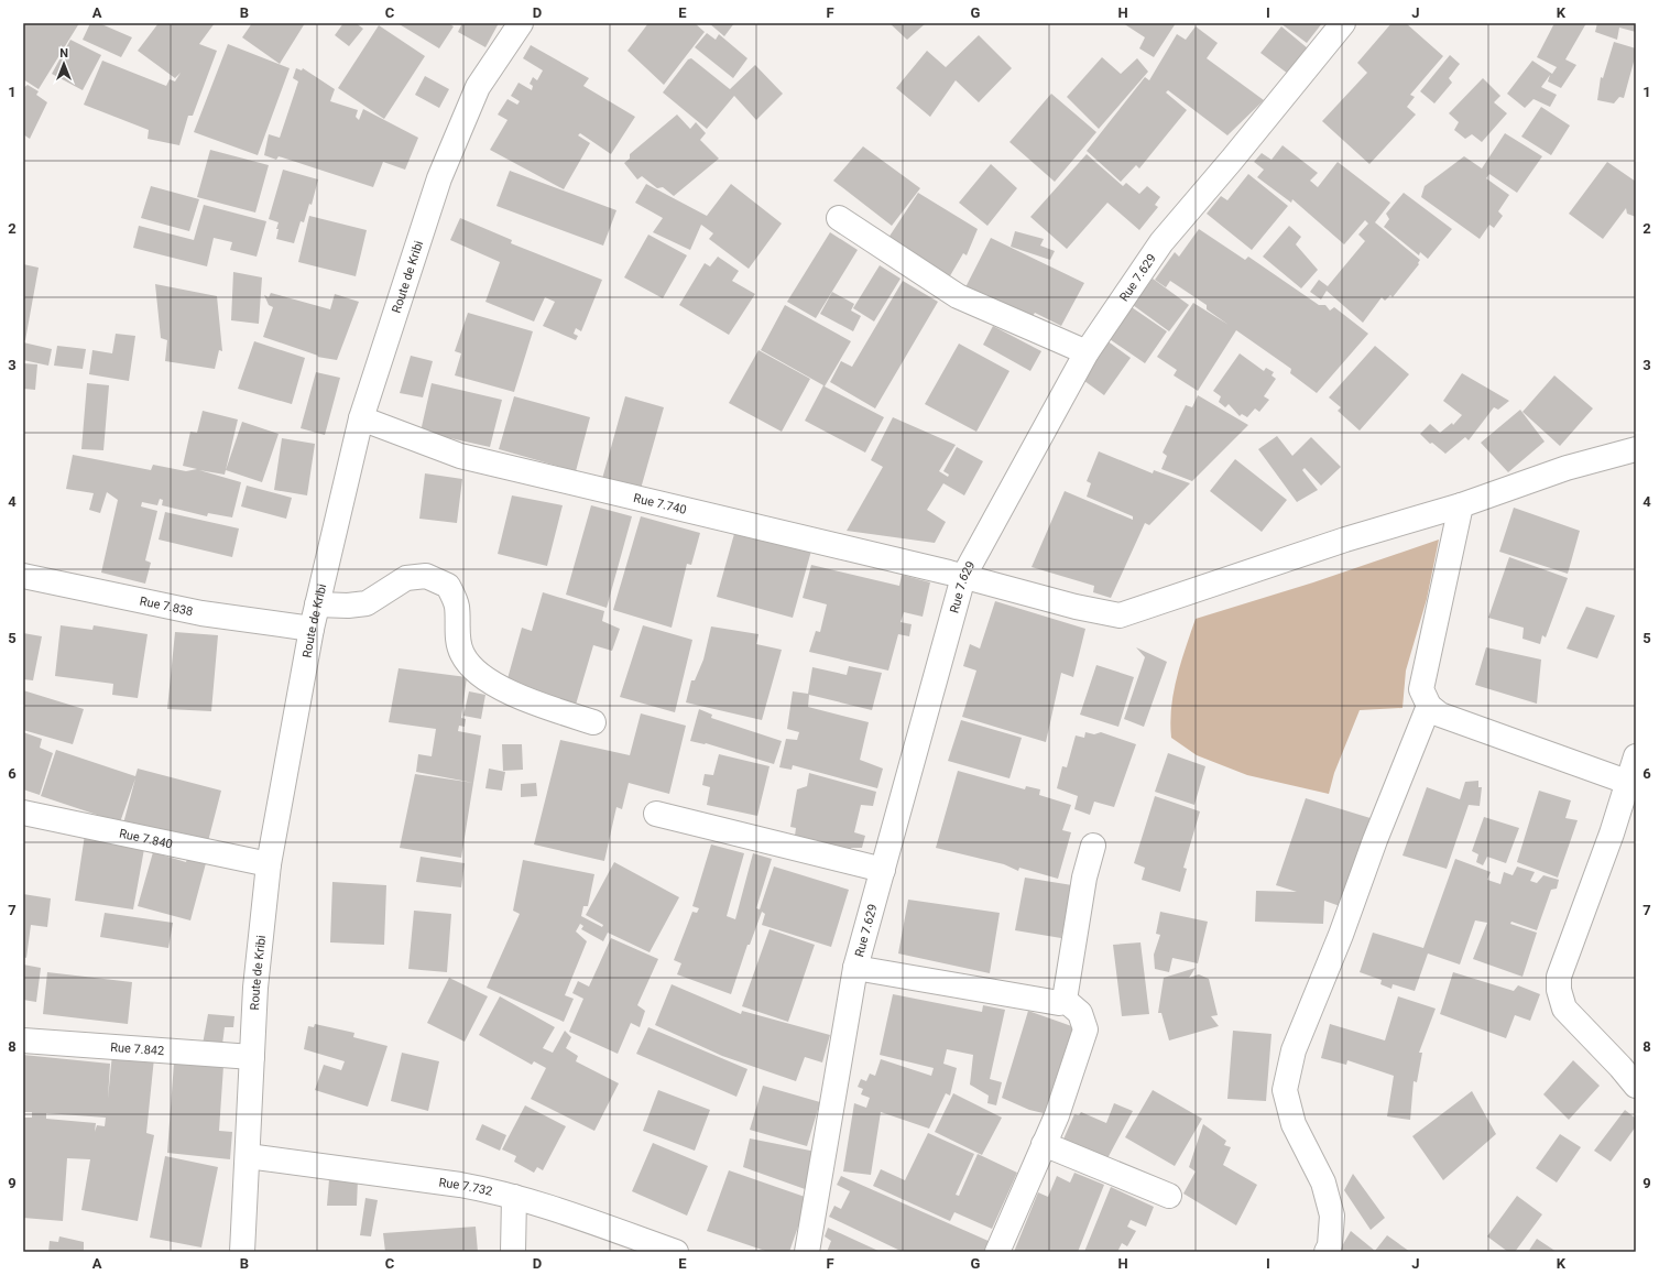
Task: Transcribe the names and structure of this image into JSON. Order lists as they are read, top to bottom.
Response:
{
  "streets": {
    "street": [
      "Route de Kribi",
      "Rue 7.629",
      "Rue 7.740",
      "Rue 7.838",
      "Rue 7.840",
      "Rue 7.842",
      "Rue 7.732"
    ]
  },
  "crossings": [
    ["Route de Kribi", "Rue 7.740"],
    ["Route de Kribi", "Rue 7.838"],
    ["Route de Kribi", "Rue 7.840"],
    ["Route de Kribi", "Rue 7.842"],
    ["Route de Kribi", "Rue 7.732"],
    ["Rue 7.629", "Rue 7.740"]
  ],
  "north": "top",
  "grid": {
    "columns": [
      "A",
      "B",
      "C",
      "D",
      "E",
      "F",
      "G",
      "H",
      "I",
      "J",
      "K"
    ],
    "rows": [
      "1",
      "2",
      "3",
      "4",
      "5",
      "6",
      "7",
      "8",
      "9"
    ]
  }
}
